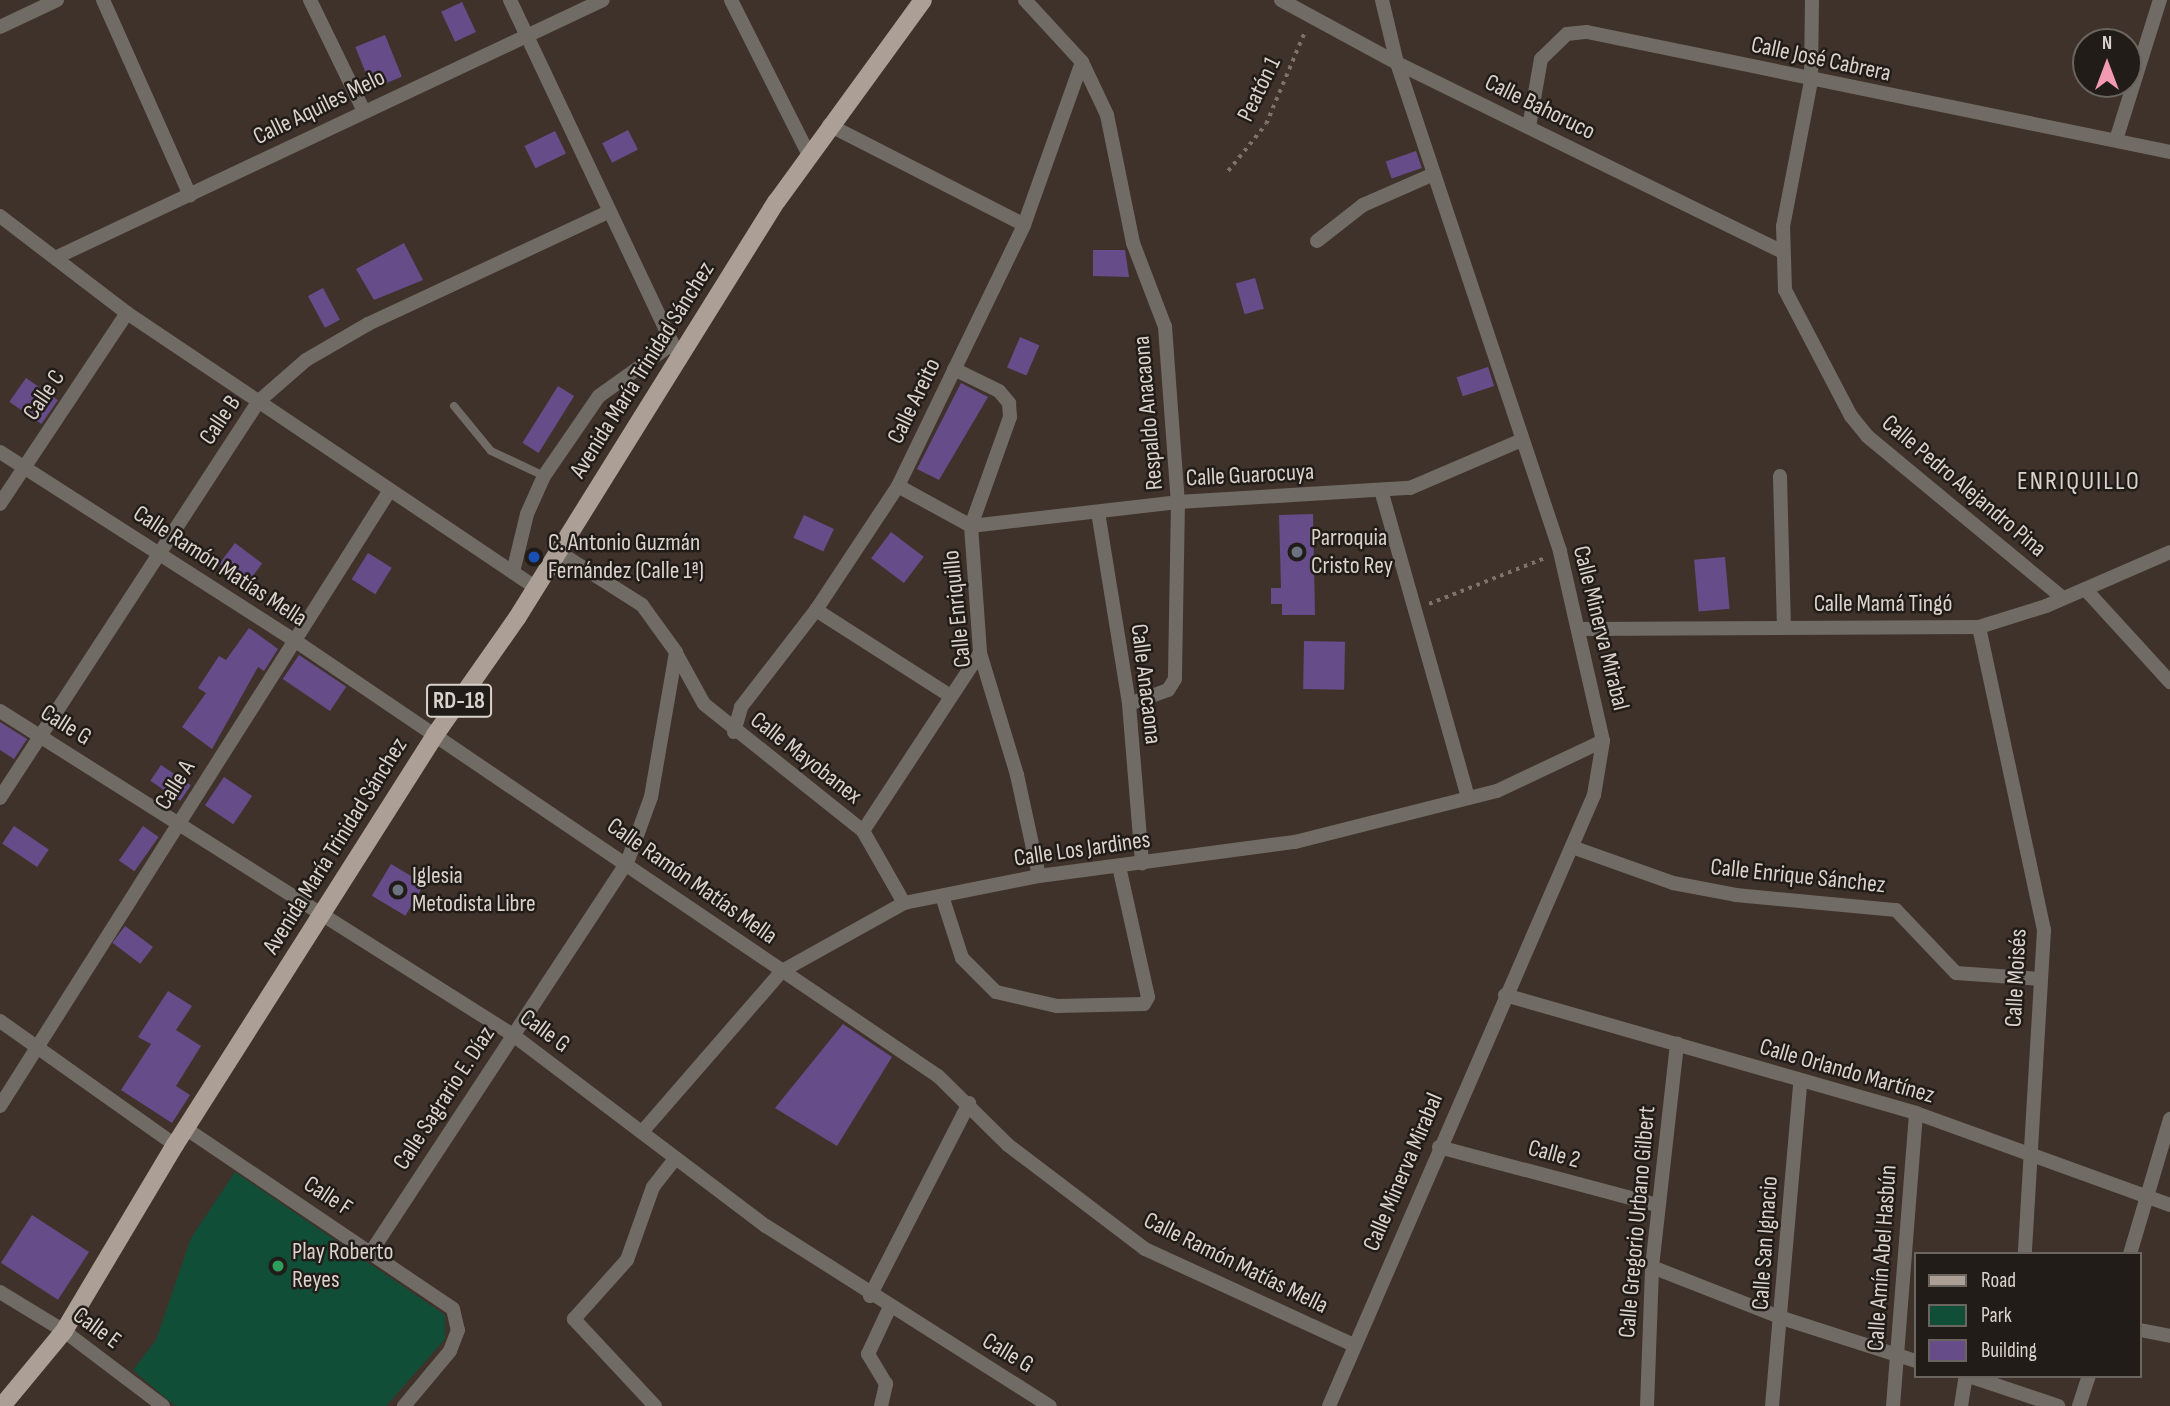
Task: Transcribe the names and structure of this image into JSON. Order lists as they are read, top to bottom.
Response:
{
  "streets": {
    "main road": ["Avenida María Trinidad Sánchez", "RD-18"],
    "street": [
      "Calle José Cabrera",
      "Calle Aquiles Melo",
      "Calle Bahoruco",
      "Calle C",
      "Calle Areito",
      "Respaldo Anacaona",
      "Calle B",
      "Calle Guarocuya",
      "Calle Pedro Alejandro Pina",
      "Calle Ramón Matías Mella",
      "Calle Mamá Tingó",
      "Calle Enriquillo",
      "Calle Minerva Mirabal",
      "Calle Anacaona",
      "Calle G",
      "Calle Mayobanex",
      "Calle A",
      "Calle Los Jardines",
      "Calle Enrique Sánchez",
      "Calle Moisés",
      "Calle Orlando Martínez",
      "Calle Sagrario E. Díaz",
      "Calle 2",
      "Calle F",
      "Calle Gregorio Urbano Gilbert",
      "Calle San Ignacio",
      "Calle Amín Abel Hasbún",
      "Calle E"
    ],
    "path": ["Peatón 1"]
  },
  "crossings": [
    ["Calle José Cabrera", "Calle Bahoruco"],
    ["Calle José Cabrera", "Calle Pedro Alejandro Pina"],
    ["Peatón 1", "Calle Bahoruco"],
    ["Calle Bahoruco", "Calle Pedro Alejandro Pina"],
    ["Calle Bahoruco", "Calle Minerva Mirabal"],
    ["Avenida María Trinidad Sánchez", "Calle Ramón Matías Mella"],
    ["Avenida María Trinidad Sánchez", "Calle G"],
    ["Avenida María Trinidad Sánchez", "Calle F"],
    ["Avenida María Trinidad Sánchez", "Calle E"],
    ["Calle C", "Calle Ramón Matías Mella"],
    ["Calle Areito", "Respaldo Anacaona"],
    ["Calle Areito", "Calle Enriquillo"],
    ["Calle Areito", "Calle Mayobanex"],
    ["Respaldo Anacaona", "Calle Guarocuya"],
    ["Respaldo Anacaona", "Calle Anacaona"],
    ["Calle B", "Calle Ramón Matías Mella"],
    ["Calle B", "Calle G"],
    ["Calle Guarocuya", "Calle Enriquillo"],
    ["Calle Guarocuya", "Calle Minerva Mirabal"],
    ["Calle Guarocuya", "Calle Anacaona"],
    ["Calle Pedro Alejandro Pina", "Calle Mamá Tingó"],
    ["Calle Ramón Matías Mella", "Calle Minerva Mirabal"],
    ["Calle Ramón Matías Mella", "Calle A"],
    ["Calle Ramón Matías Mella", "Calle Los Jardines"],
    ["Calle Ramón Matías Mella", "Calle Sagrario E. Díaz"],
    ["Calle Mamá Tingó", "Calle Minerva Mirabal"],
    ["Calle Mamá Tingó", "Calle Moisés"],
    ["Calle Enriquillo", "Calle Los Jardines"],
    ["Calle Minerva Mirabal", "Calle Los Jardines"],
    ["Calle Minerva Mirabal", "Calle Enrique Sánchez"],
    ["Calle Minerva Mirabal", "Calle Orlando Martínez"],
    ["Calle Minerva Mirabal", "Calle 2"],
    ["Calle Anacaona", "Calle Los Jardines"],
    ["Calle G", "Calle A"],
    ["Calle G", "Calle Los Jardines"],
    ["Calle G", "Calle Sagrario E. Díaz"],
    ["Calle Mayobanex", "Calle Los Jardines"],
    ["Calle Mayobanex", "Calle Sagrario E. Díaz"],
    ["Calle Enrique Sánchez", "Calle Moisés"],
    ["Calle Moisés", "Calle Orlando Martínez"],
    ["Calle Orlando Martínez", "Calle Gregorio Urbano Gilbert"],
    ["Calle Orlando Martínez", "Calle San Ignacio"],
    ["Calle Orlando Martínez", "Calle Amín Abel Hasbún"],
    ["Calle Sagrario E. Díaz", "Calle F"],
    ["Calle 2", "Calle Gregorio Urbano Gilbert"]
  ],
  "districts": ["ENRIQUILLO"],
  "places": [
    "Parroquia Cristo Rey",
    "C. Antonio Guzmán Fernández (Calle 1ª)",
    "Iglesia Metodista Libre",
    "Play Roberto Reyes"
  ],
  "legend": ["Road", "Park", "Building"],
  "north": "top"
}
